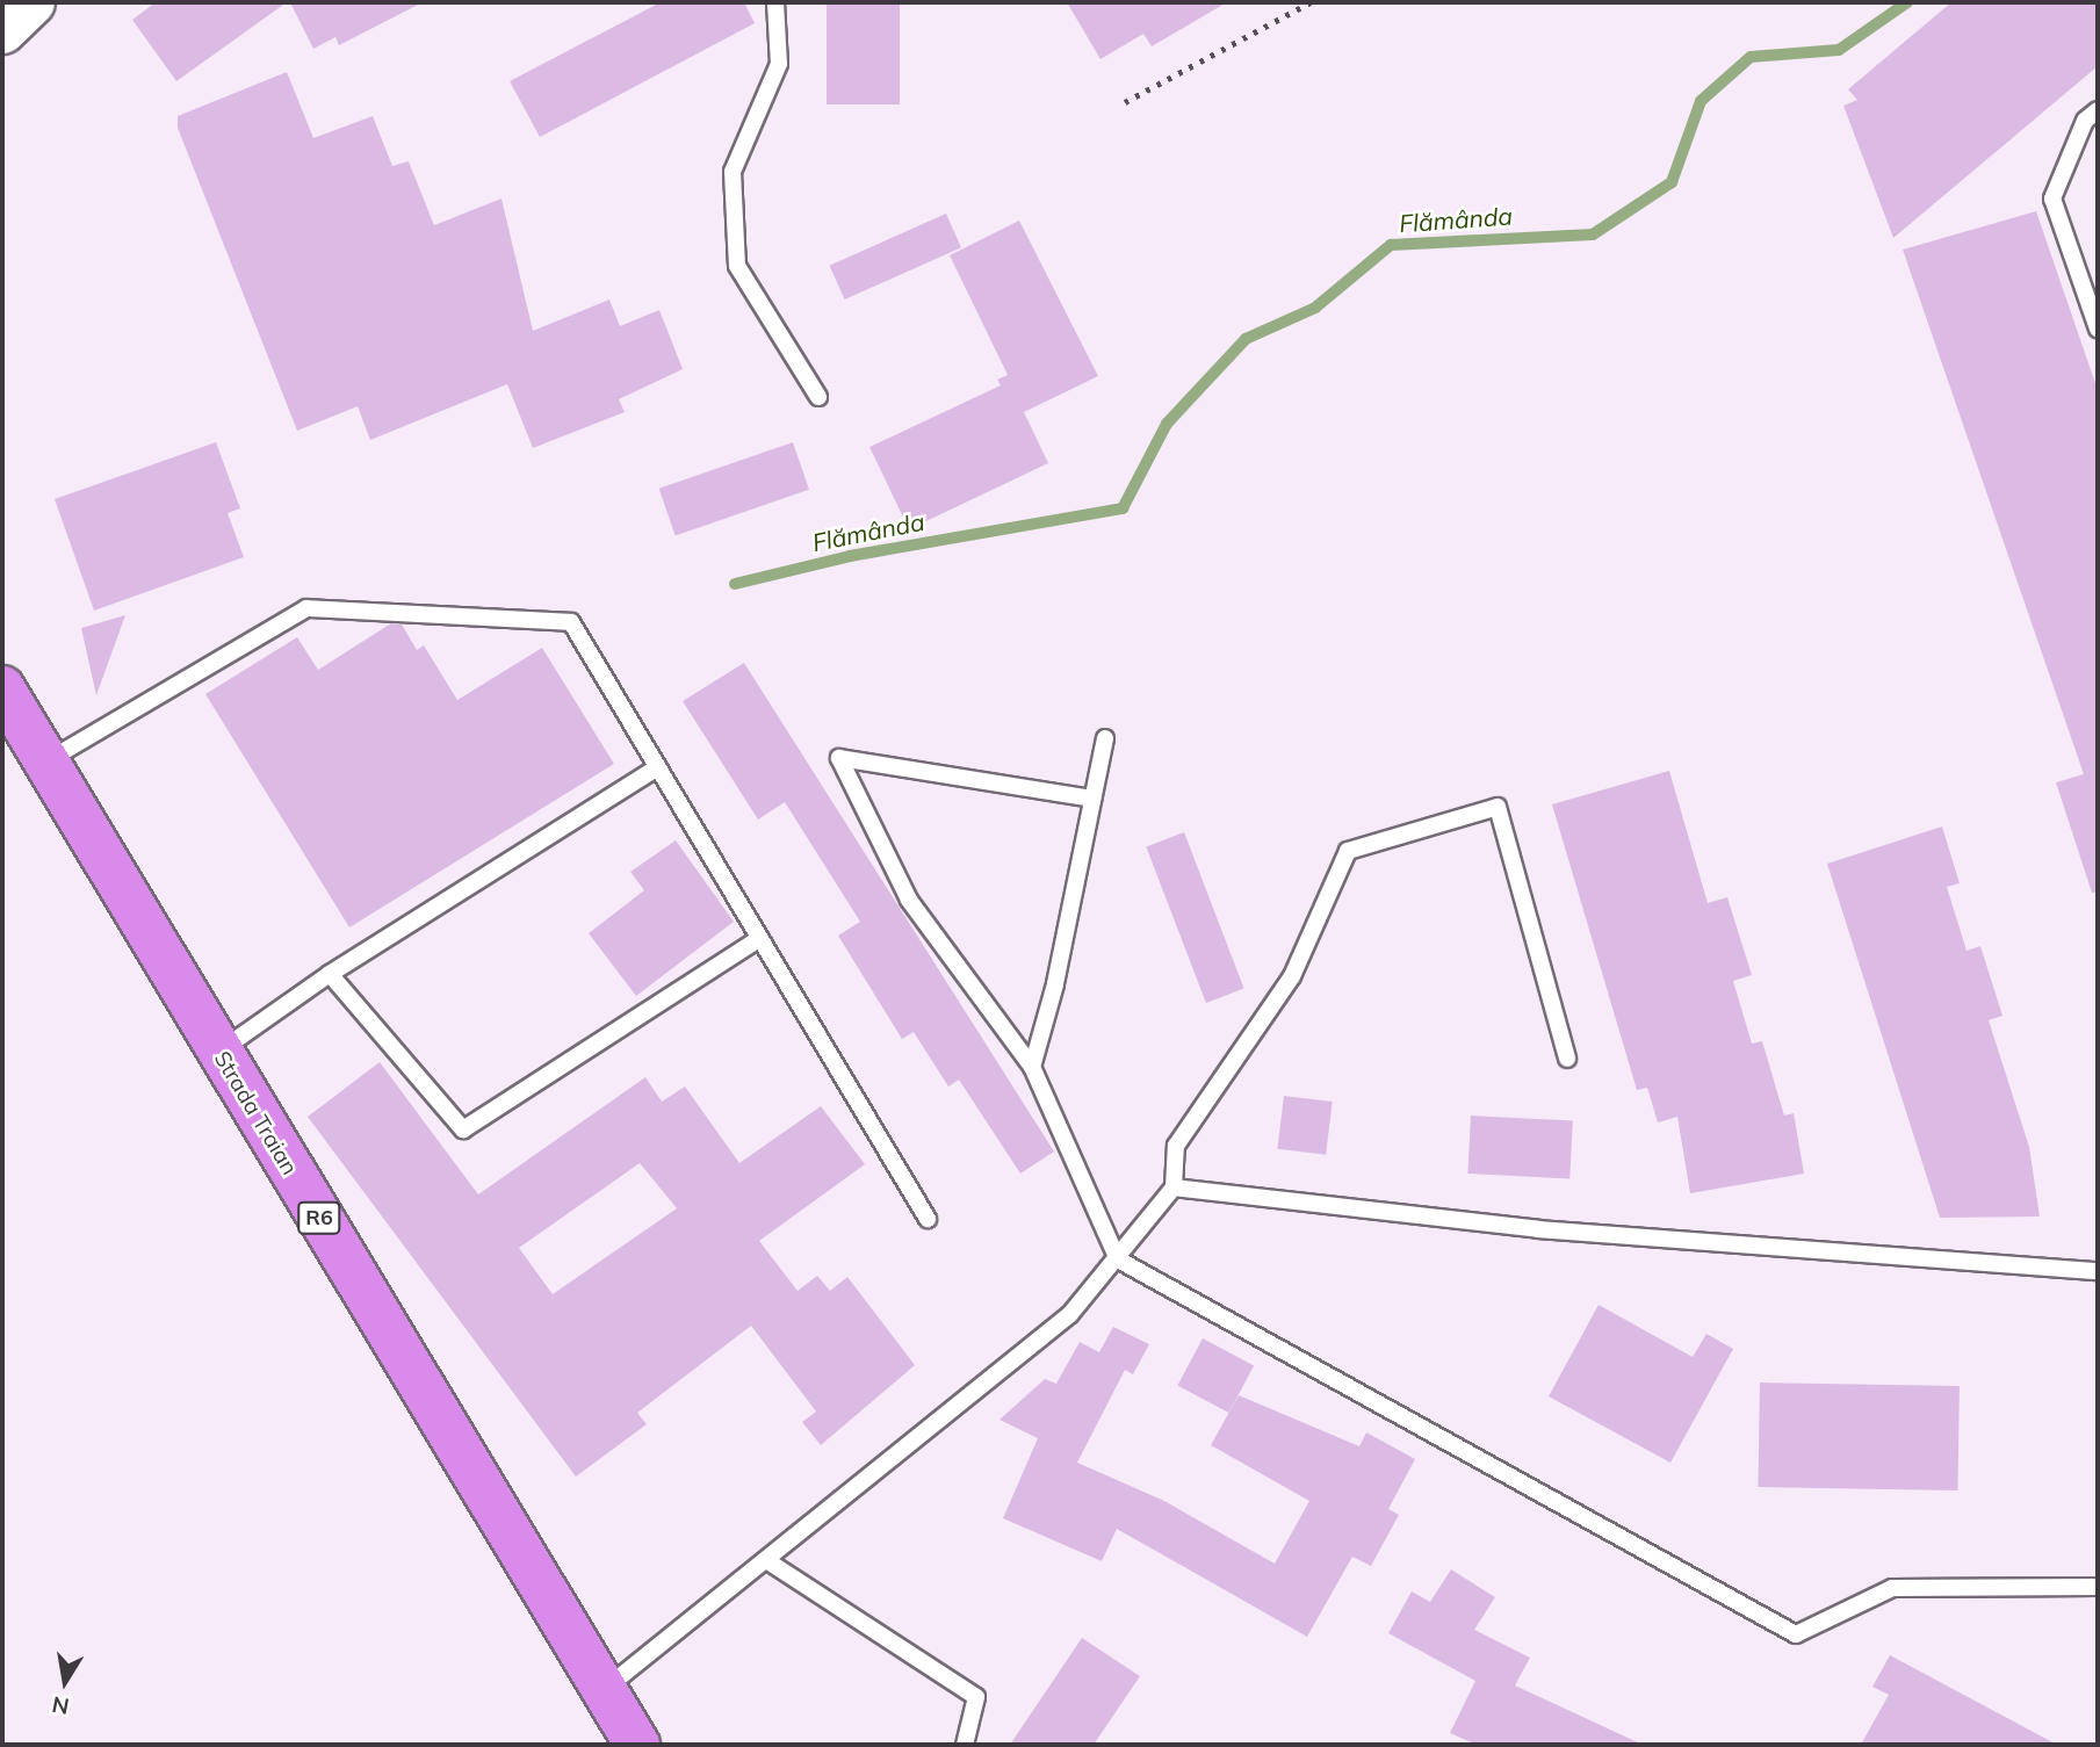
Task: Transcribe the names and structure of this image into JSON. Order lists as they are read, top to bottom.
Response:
{
  "streets": {
    "highway": ["Strada Trаian", "R6"]
  },
  "water": ["Flămânda"],
  "north": "bottom"
}
